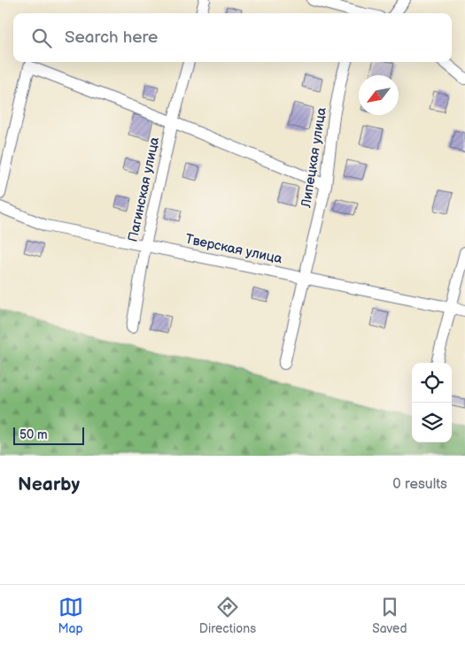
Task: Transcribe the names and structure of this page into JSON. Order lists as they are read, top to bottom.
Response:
{
  "streets": {
    "street": ["Липецкая улица", "Пагинская улица", "Тверская улица"]
  },
  "crossings": [
    ["Липецкая улица", "Тверская улица"],
    ["Пагинская улица", "Тверская улица"]
  ],
  "scale_bar": "50 m",
  "north": "bottom left",
  "page": {
    "search": "Search here",
    "scale": "50 m",
    "heading": ["Nearby", "0 results"],
    "nav": ["Map", "Directions", "Saved"]
  }
}
